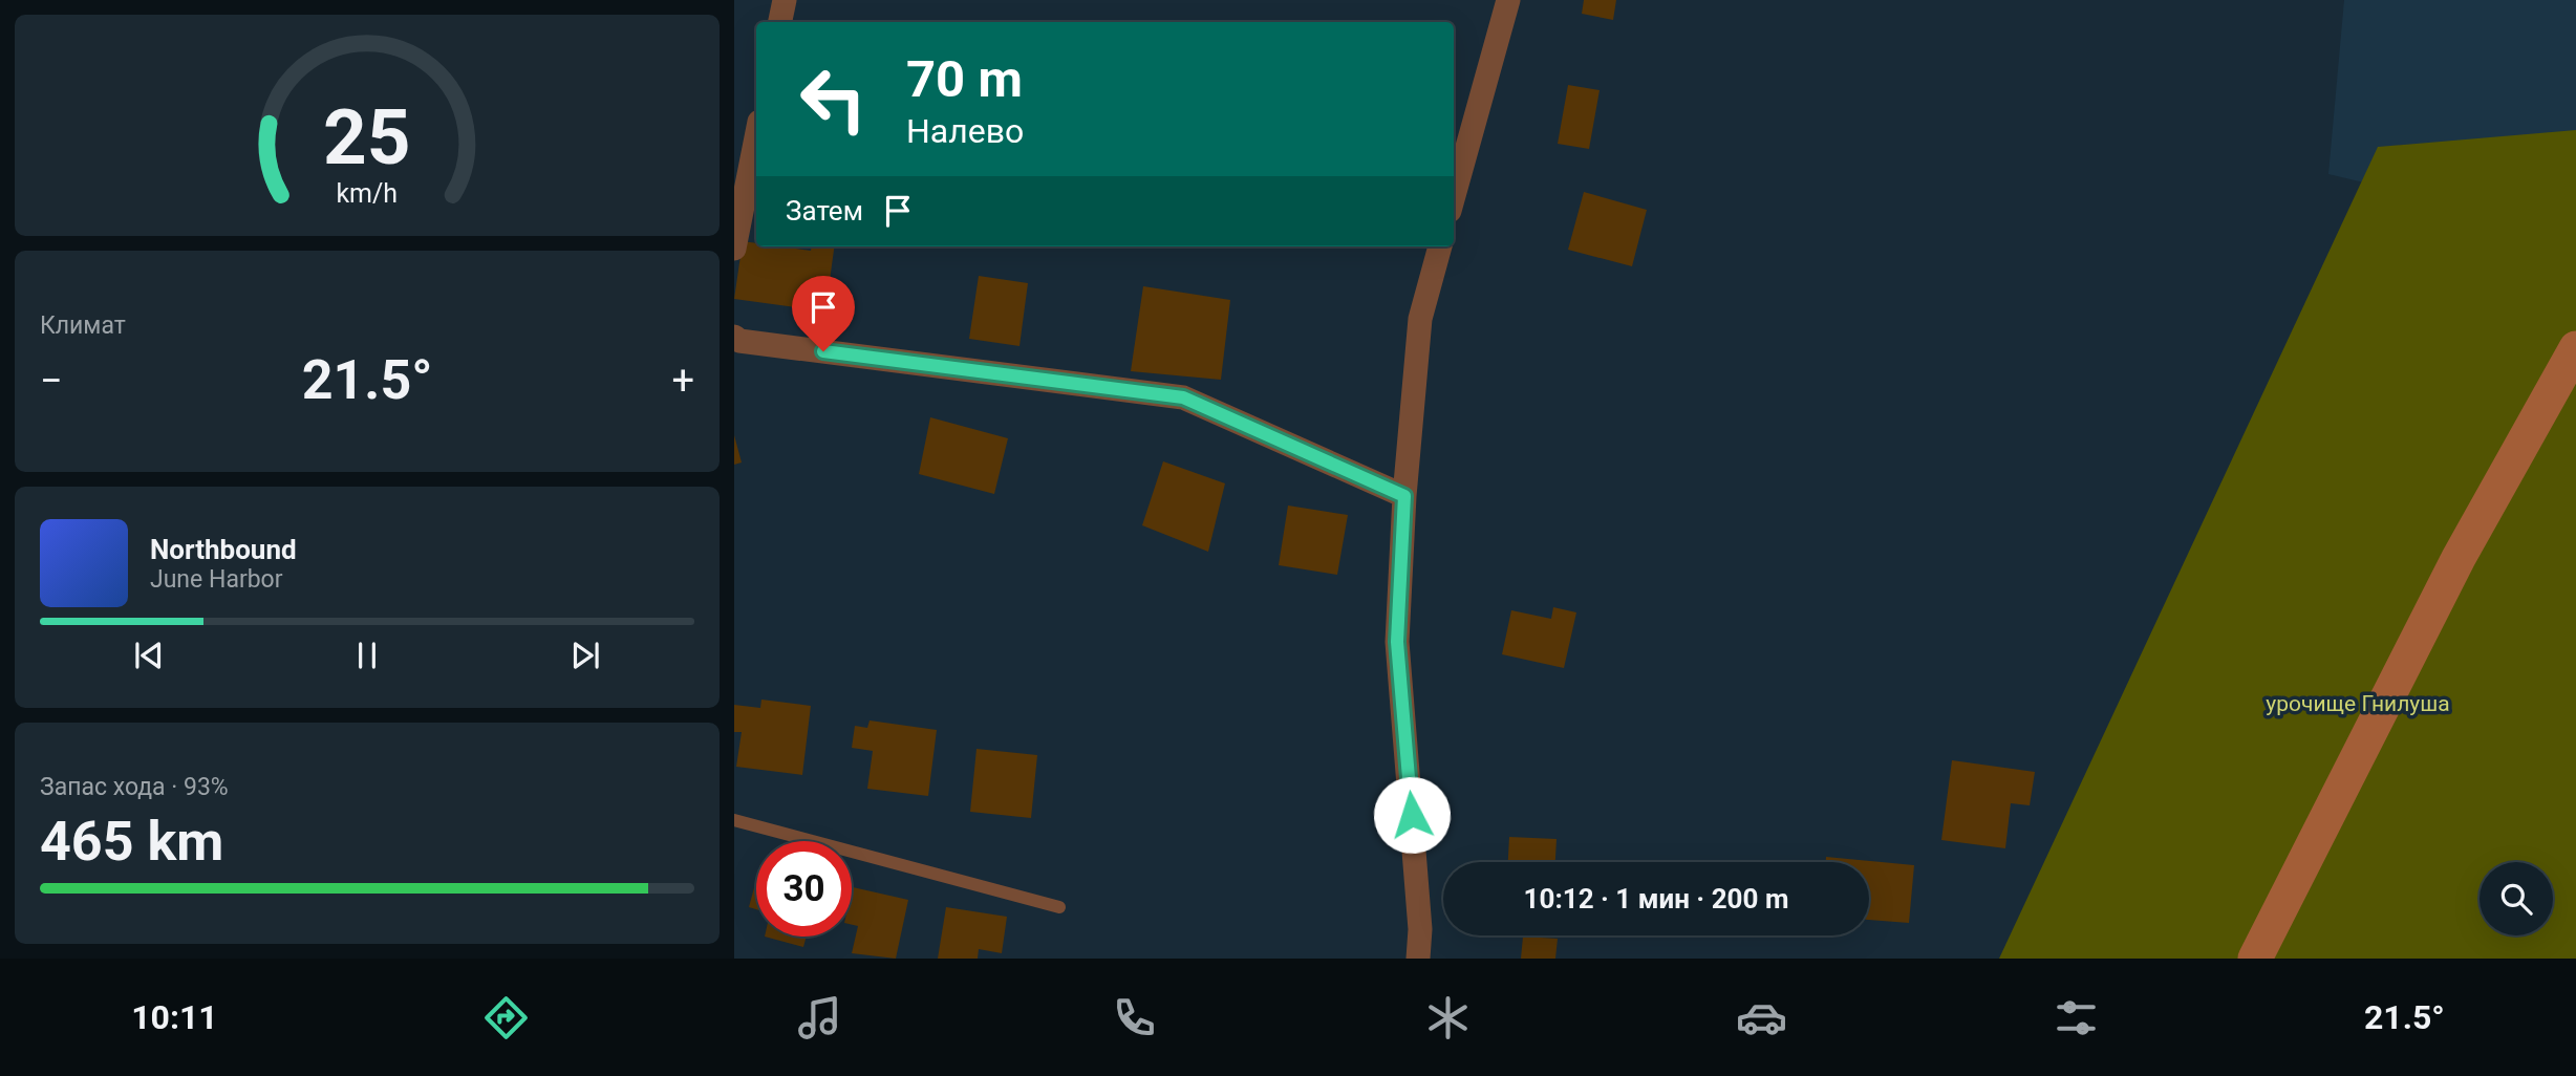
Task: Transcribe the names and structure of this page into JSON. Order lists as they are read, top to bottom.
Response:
{
  "parks": ["урочище Гнилуша"],
  "page": {
    "turn": ["70 m", "Налево"],
    "then": "Затем",
    "tile": [
      "Климат",
      ["Запас хода · 93%", "465 km"]
    ],
    "heat": ["−", "21.5°", "+"],
    "song": ["Northbound", "June Harbor"],
    "limit": "30",
    "trip": "10:12 · 1 мин · 200 m",
    "tabs": ["10:11", "21.5°"],
    "gauge": ["25", "km/h"]
  }
}
